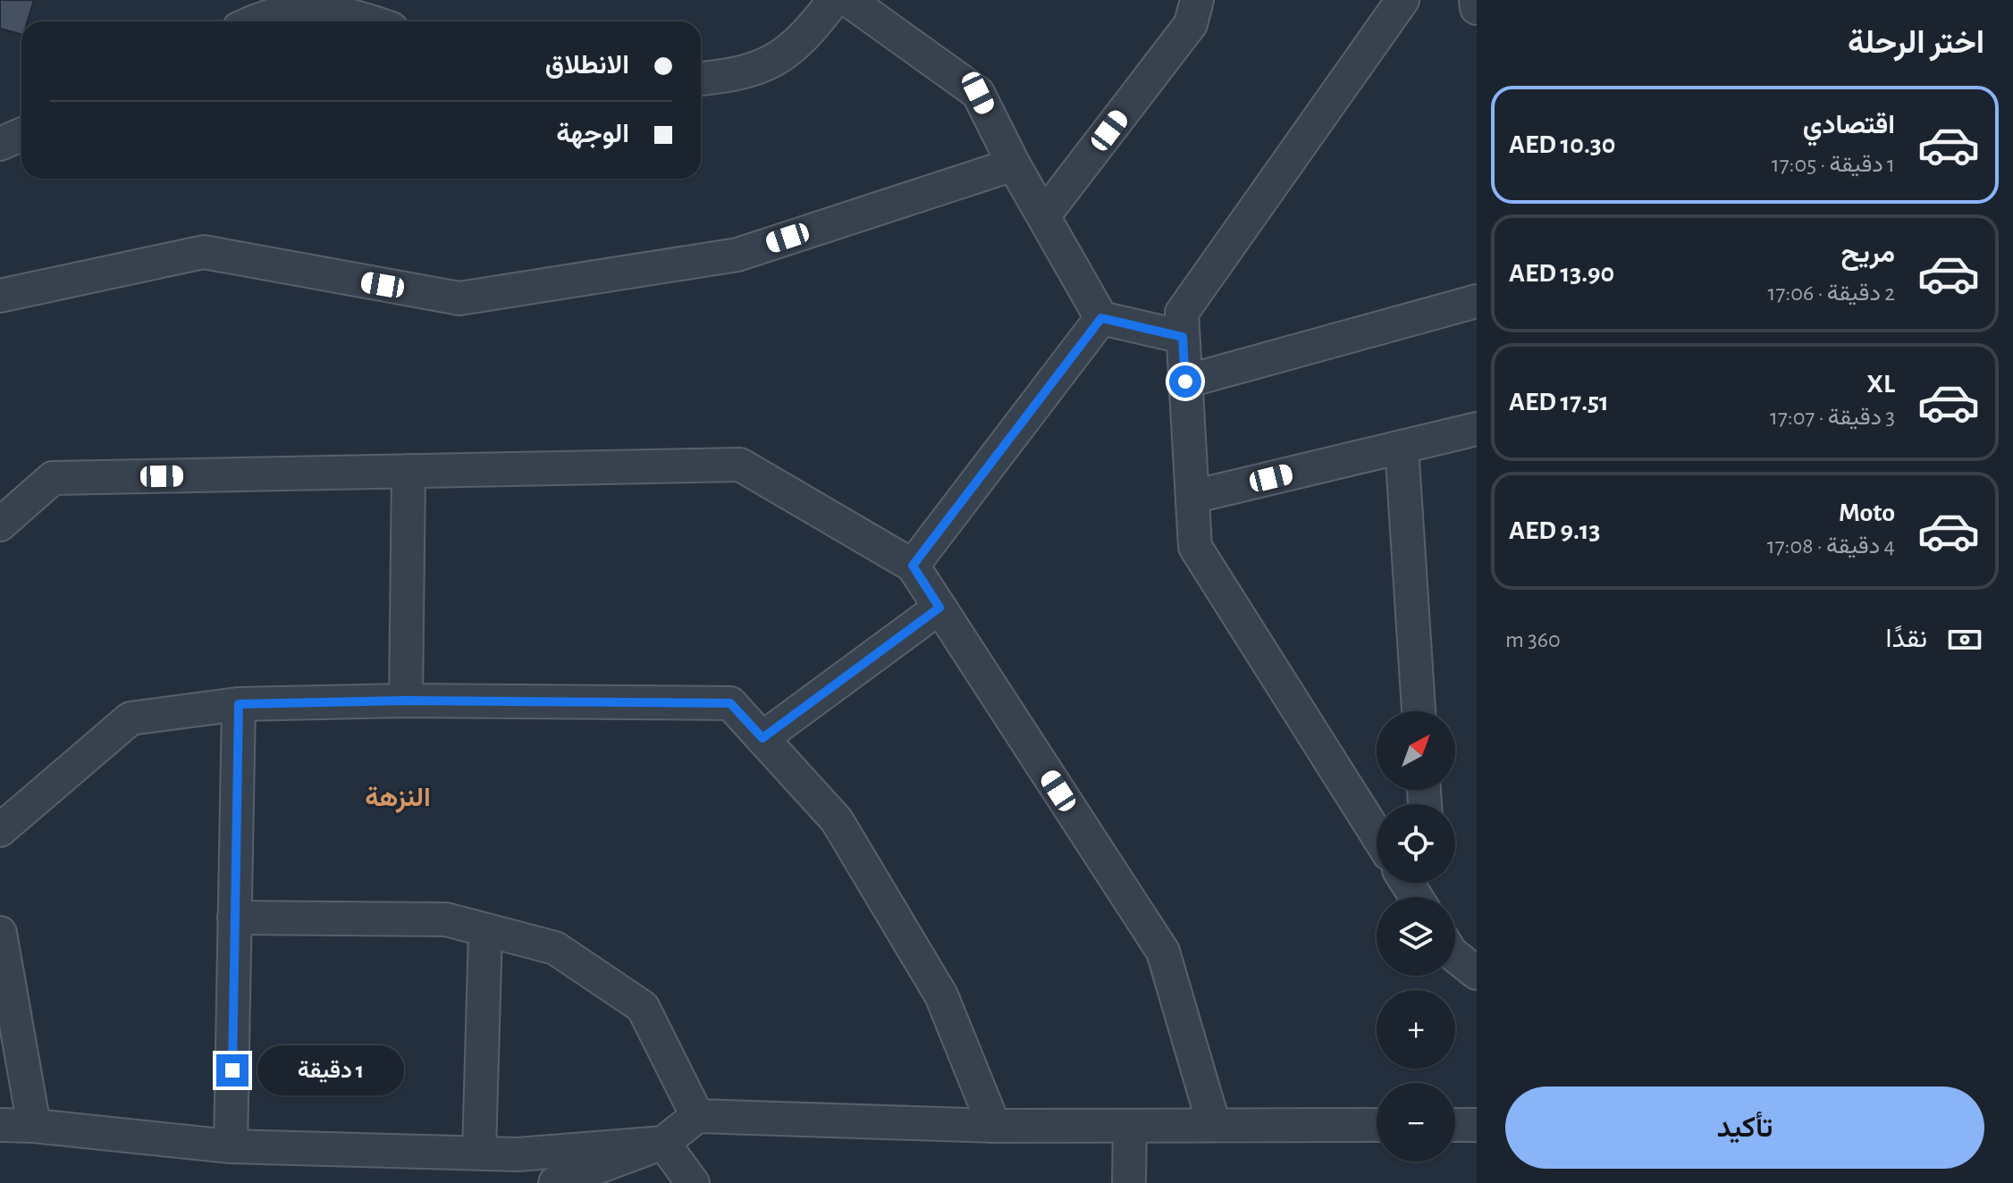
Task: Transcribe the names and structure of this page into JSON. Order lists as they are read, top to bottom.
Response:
{
  "districts": ["النزهة"],
  "north": "top right",
  "page": {
    "heading": "اختر الرحلة",
    "banner": ["الانطلاق", "الوجهة"],
    "list": [
      {
        "name": "اقتصادي",
        "note": "1 دقيقة · 17:05",
        "value": "AED 10.30"
      },
      {
        "name": "مريح",
        "note": "2 دقيقة · 17:06",
        "value": "AED 13.90"
      },
      {
        "name": "XL",
        "note": "3 دقيقة · 17:07",
        "value": "AED 17.51"
      },
      {
        "name": "Moto",
        "note": "4 دقيقة · 17:08",
        "value": "AED 9.13"
      }
    ],
    "pay": ["نقدًا", "360 m"],
    "map_buttons": ["+", "−"],
    "bubble": "1 دقيقة",
    "buttons": "تأكيد"
  }
}
